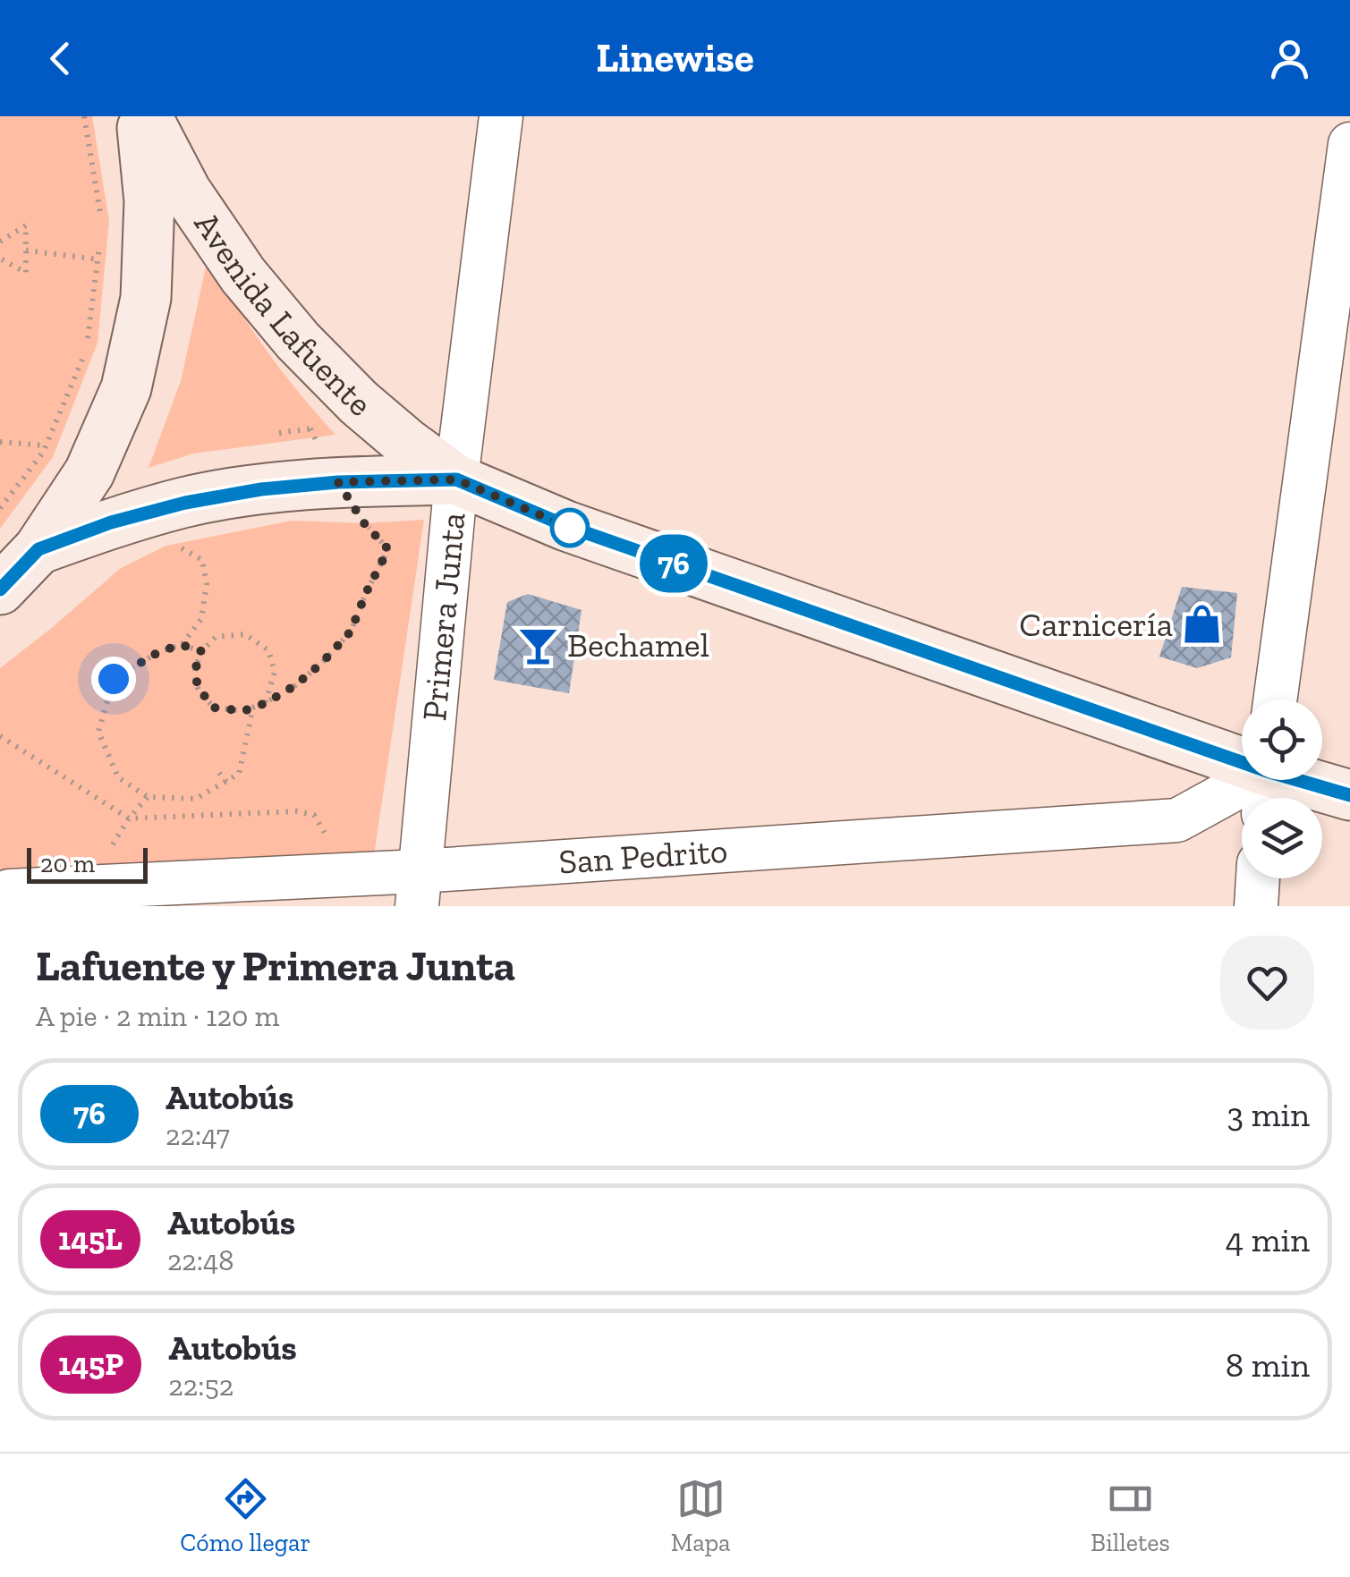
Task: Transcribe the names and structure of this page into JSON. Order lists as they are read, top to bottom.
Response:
{
  "streets": {
    "main road": ["Avenida Lafuente"],
    "street": ["Primera Junta", "San Pedrito"]
  },
  "crossings": [
    ["Avenida Lafuente", "Primera Junta"],
    ["Avenida Lafuente", "San Pedrito"],
    ["Primera Junta", "San Pedrito"]
  ],
  "places": {
    "shop": ["Carnicería"],
    "bar": ["Bechamel"]
  },
  "lines": ["bus line 76"],
  "scale_bar": "20 m",
  "page": {
    "header": "Linewise",
    "on_map": "76",
    "scale": "20 m",
    "heading": ["Lafuente y Primera Junta", "A pie · 2 min · 120 m"],
    "list": [
      {
        "mark": "76",
        "name": "Autobús",
        "note": "22:47",
        "value": "3 min"
      },
      {
        "mark": "145L",
        "name": "Autobús",
        "note": "22:48",
        "value": "4 min"
      },
      {
        "mark": "145P",
        "name": "Autobús",
        "note": "22:52",
        "value": "8 min"
      }
    ],
    "tabs": ["Cómo llegar", "Mapa", "Billetes"]
  }
}
